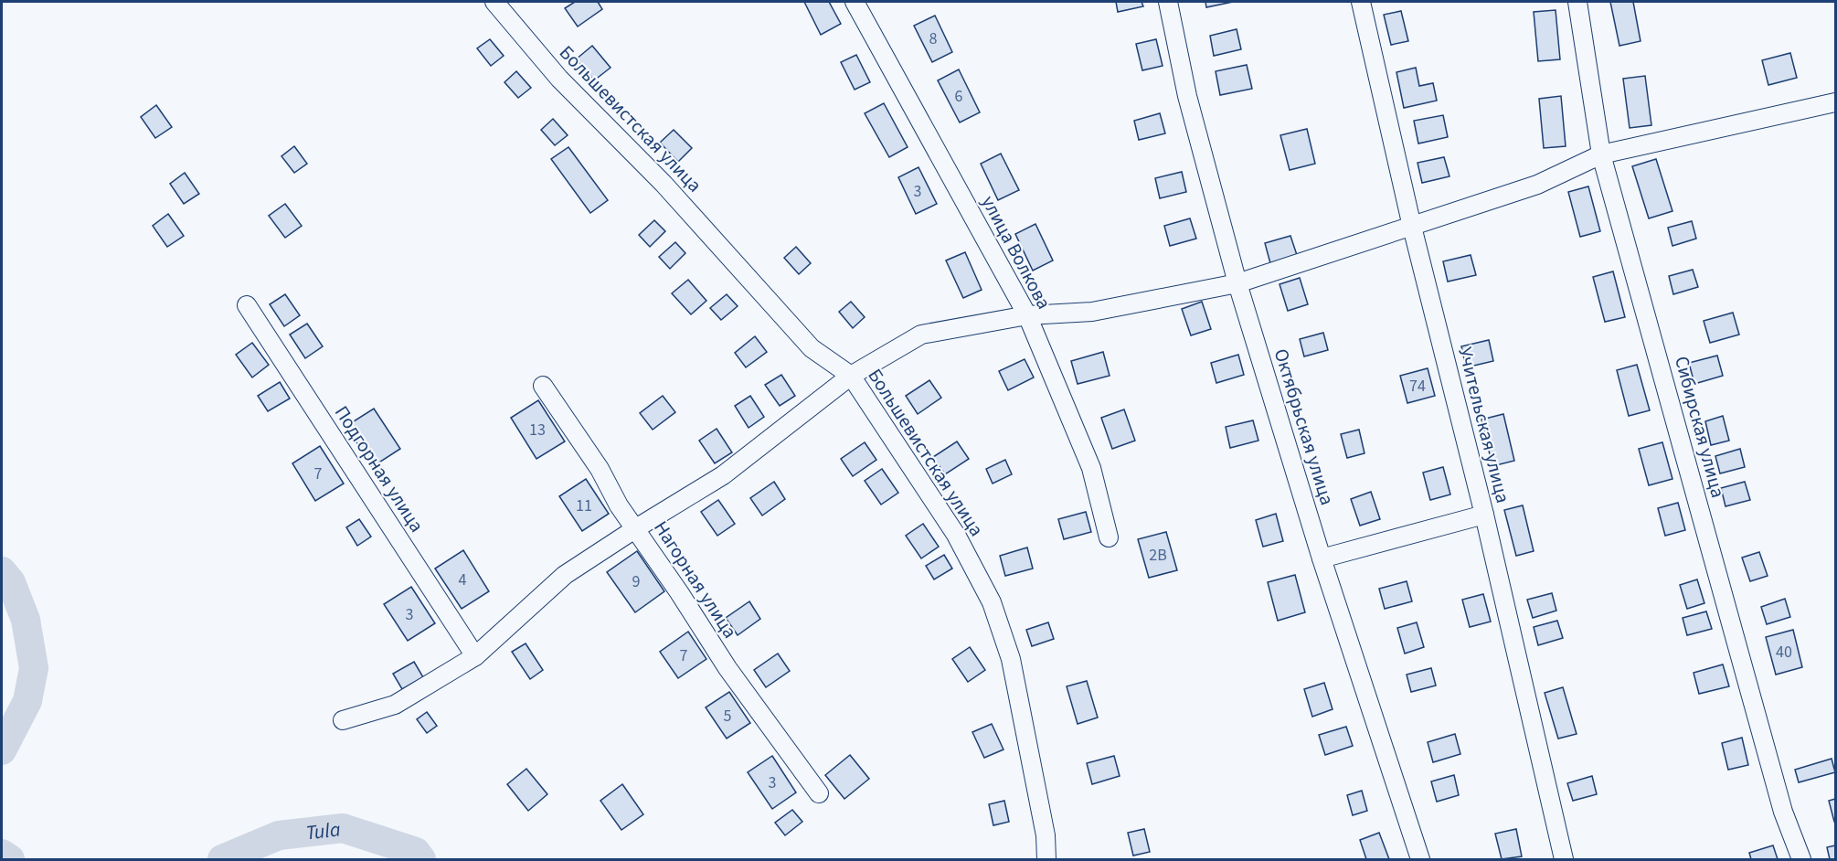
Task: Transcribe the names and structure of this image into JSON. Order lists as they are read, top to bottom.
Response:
{
  "streets": {
    "street": [
      "Большевистская улица",
      "улица Волкова",
      "Учительская улица",
      "Октябрьская улица",
      "Сибирская улица",
      "Подгорная улица",
      "Нагорная улица"
    ]
  },
  "water": ["Tula"],
  "house_numbers": [
    "8",
    "6",
    "3",
    "74",
    "13",
    "7",
    "11",
    "2В",
    "4",
    "9",
    "3",
    "40",
    "7",
    "5",
    "3"
  ]
}
